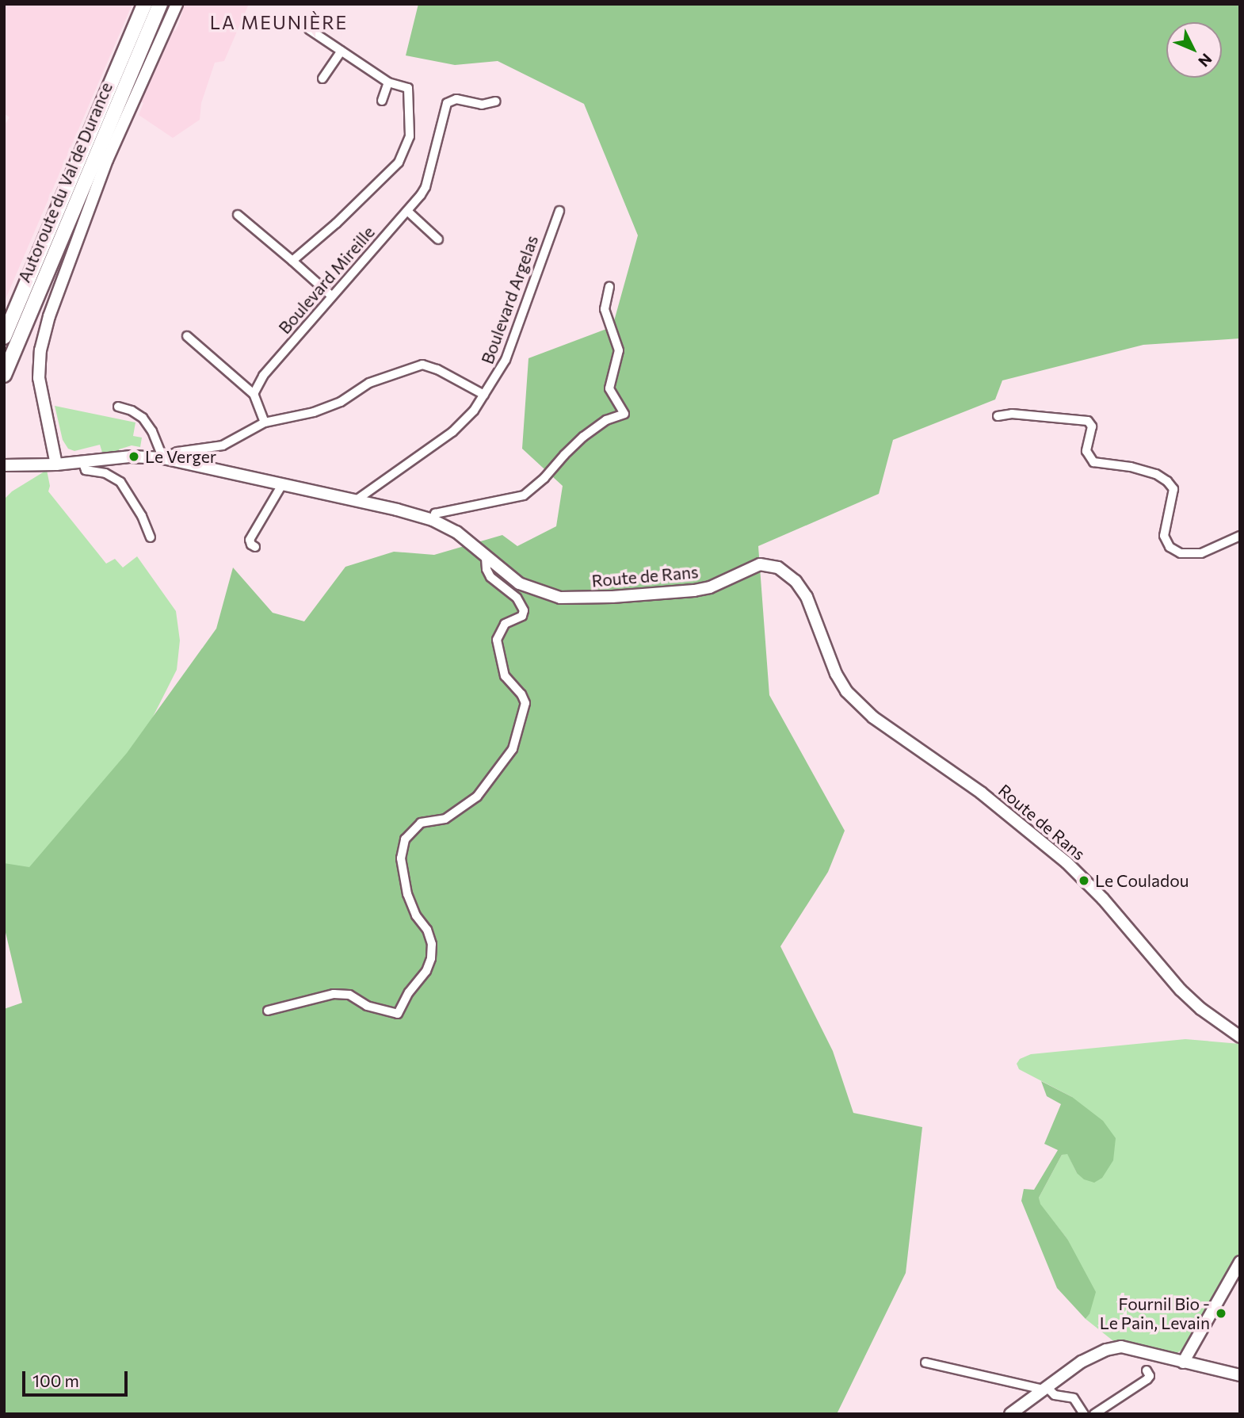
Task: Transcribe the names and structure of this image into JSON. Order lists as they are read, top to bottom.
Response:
{
  "streets": {
    "highway": ["Autoroute du Val de Durance"],
    "street": ["Boulevard Mireille", "Boulevard Argelas", "Route de Rans"]
  },
  "crossings": [
    ["Boulevard Argelas", "Route de Rans"]
  ],
  "districts": ["LA MEUNIÈRE"],
  "places": ["Le Verger", "Le Couladou", "Fournil Bio - Le Pain, Levain"],
  "scale_bar": "100 m",
  "north": "bottom right"
}
